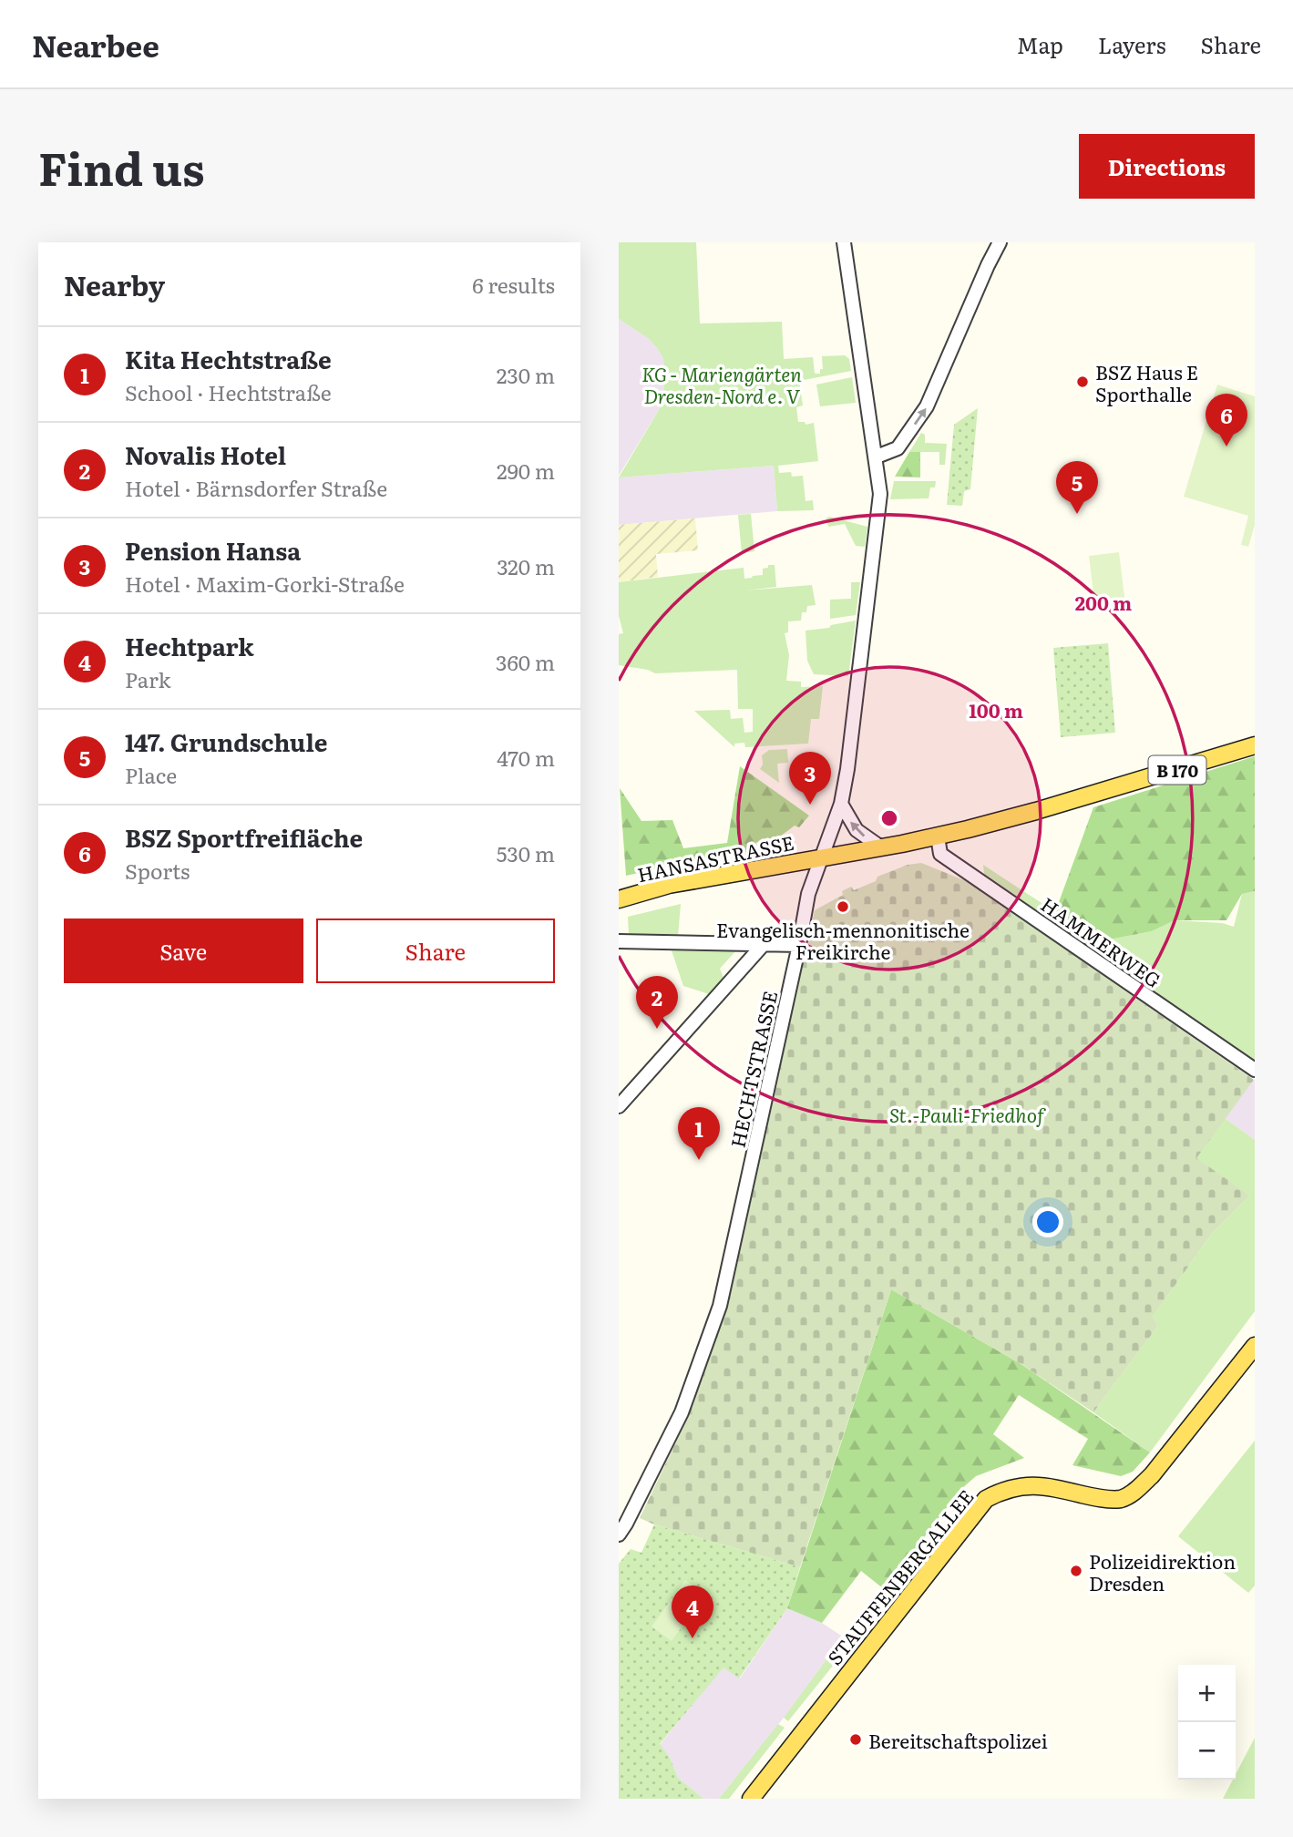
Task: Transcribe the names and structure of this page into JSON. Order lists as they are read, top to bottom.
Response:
{
  "streets": {
    "main road": ["B 170", "HANSASTRASSE", "STAUFFENBERGALLEE"],
    "street": ["HAMMERWEG", "HECHTSTRASSE"]
  },
  "crossings": [
    ["B 170", "HANSASTRASSE"],
    ["B 170", "HAMMERWEG"],
    ["B 170", "HECHTSTRASSE"],
    ["HANSASTRASSE", "HECHTSTRASSE"]
  ],
  "parks": ["KG - Mariengärten Dresden-Nord e. V", "St.-Pauli-Friedhof"],
  "places": [
    "BSZ Haus E Sporthalle",
    "Evangelisch-mennonitische Freikirche",
    "Polizeidirektion Dresden",
    "Bereitschaftspolizei"
  ],
  "page": {
    "header": "Nearbee",
    "nav": ["Map", "Layers", "Share"],
    "title": "Find us",
    "buttons": [
      "Directions",
      ["Save", "Share"]
    ],
    "heading": ["Nearby", "6 results"],
    "list": [
      {
        "mark": "1",
        "name": "Kita Hechtstraße",
        "note": "School · Hechtstraße",
        "value": "230 m"
      },
      {
        "mark": "2",
        "name": "Novalis Hotel",
        "note": "Hotel · Bärnsdorfer Straße",
        "value": "290 m"
      },
      {
        "mark": "3",
        "name": "Pension Hansa",
        "note": "Hotel · Maxim-Gorki-Straße",
        "value": "320 m"
      },
      {
        "mark": "4",
        "name": "Hechtpark",
        "note": "Park",
        "value": "360 m"
      },
      {
        "mark": "5",
        "name": "147. Grundschule",
        "note": "Place",
        "value": "470 m"
      },
      {
        "mark": "6",
        "name": "BSZ Sportfreifläche",
        "note": "Sports",
        "value": "530 m"
      }
    ],
    "pins": [
      "6",
      "5",
      "3",
      "2",
      "1",
      "4"
    ],
    "map_buttons": ["+", "−"]
  },
  "rings": ["200 m", "100 m"]
}
